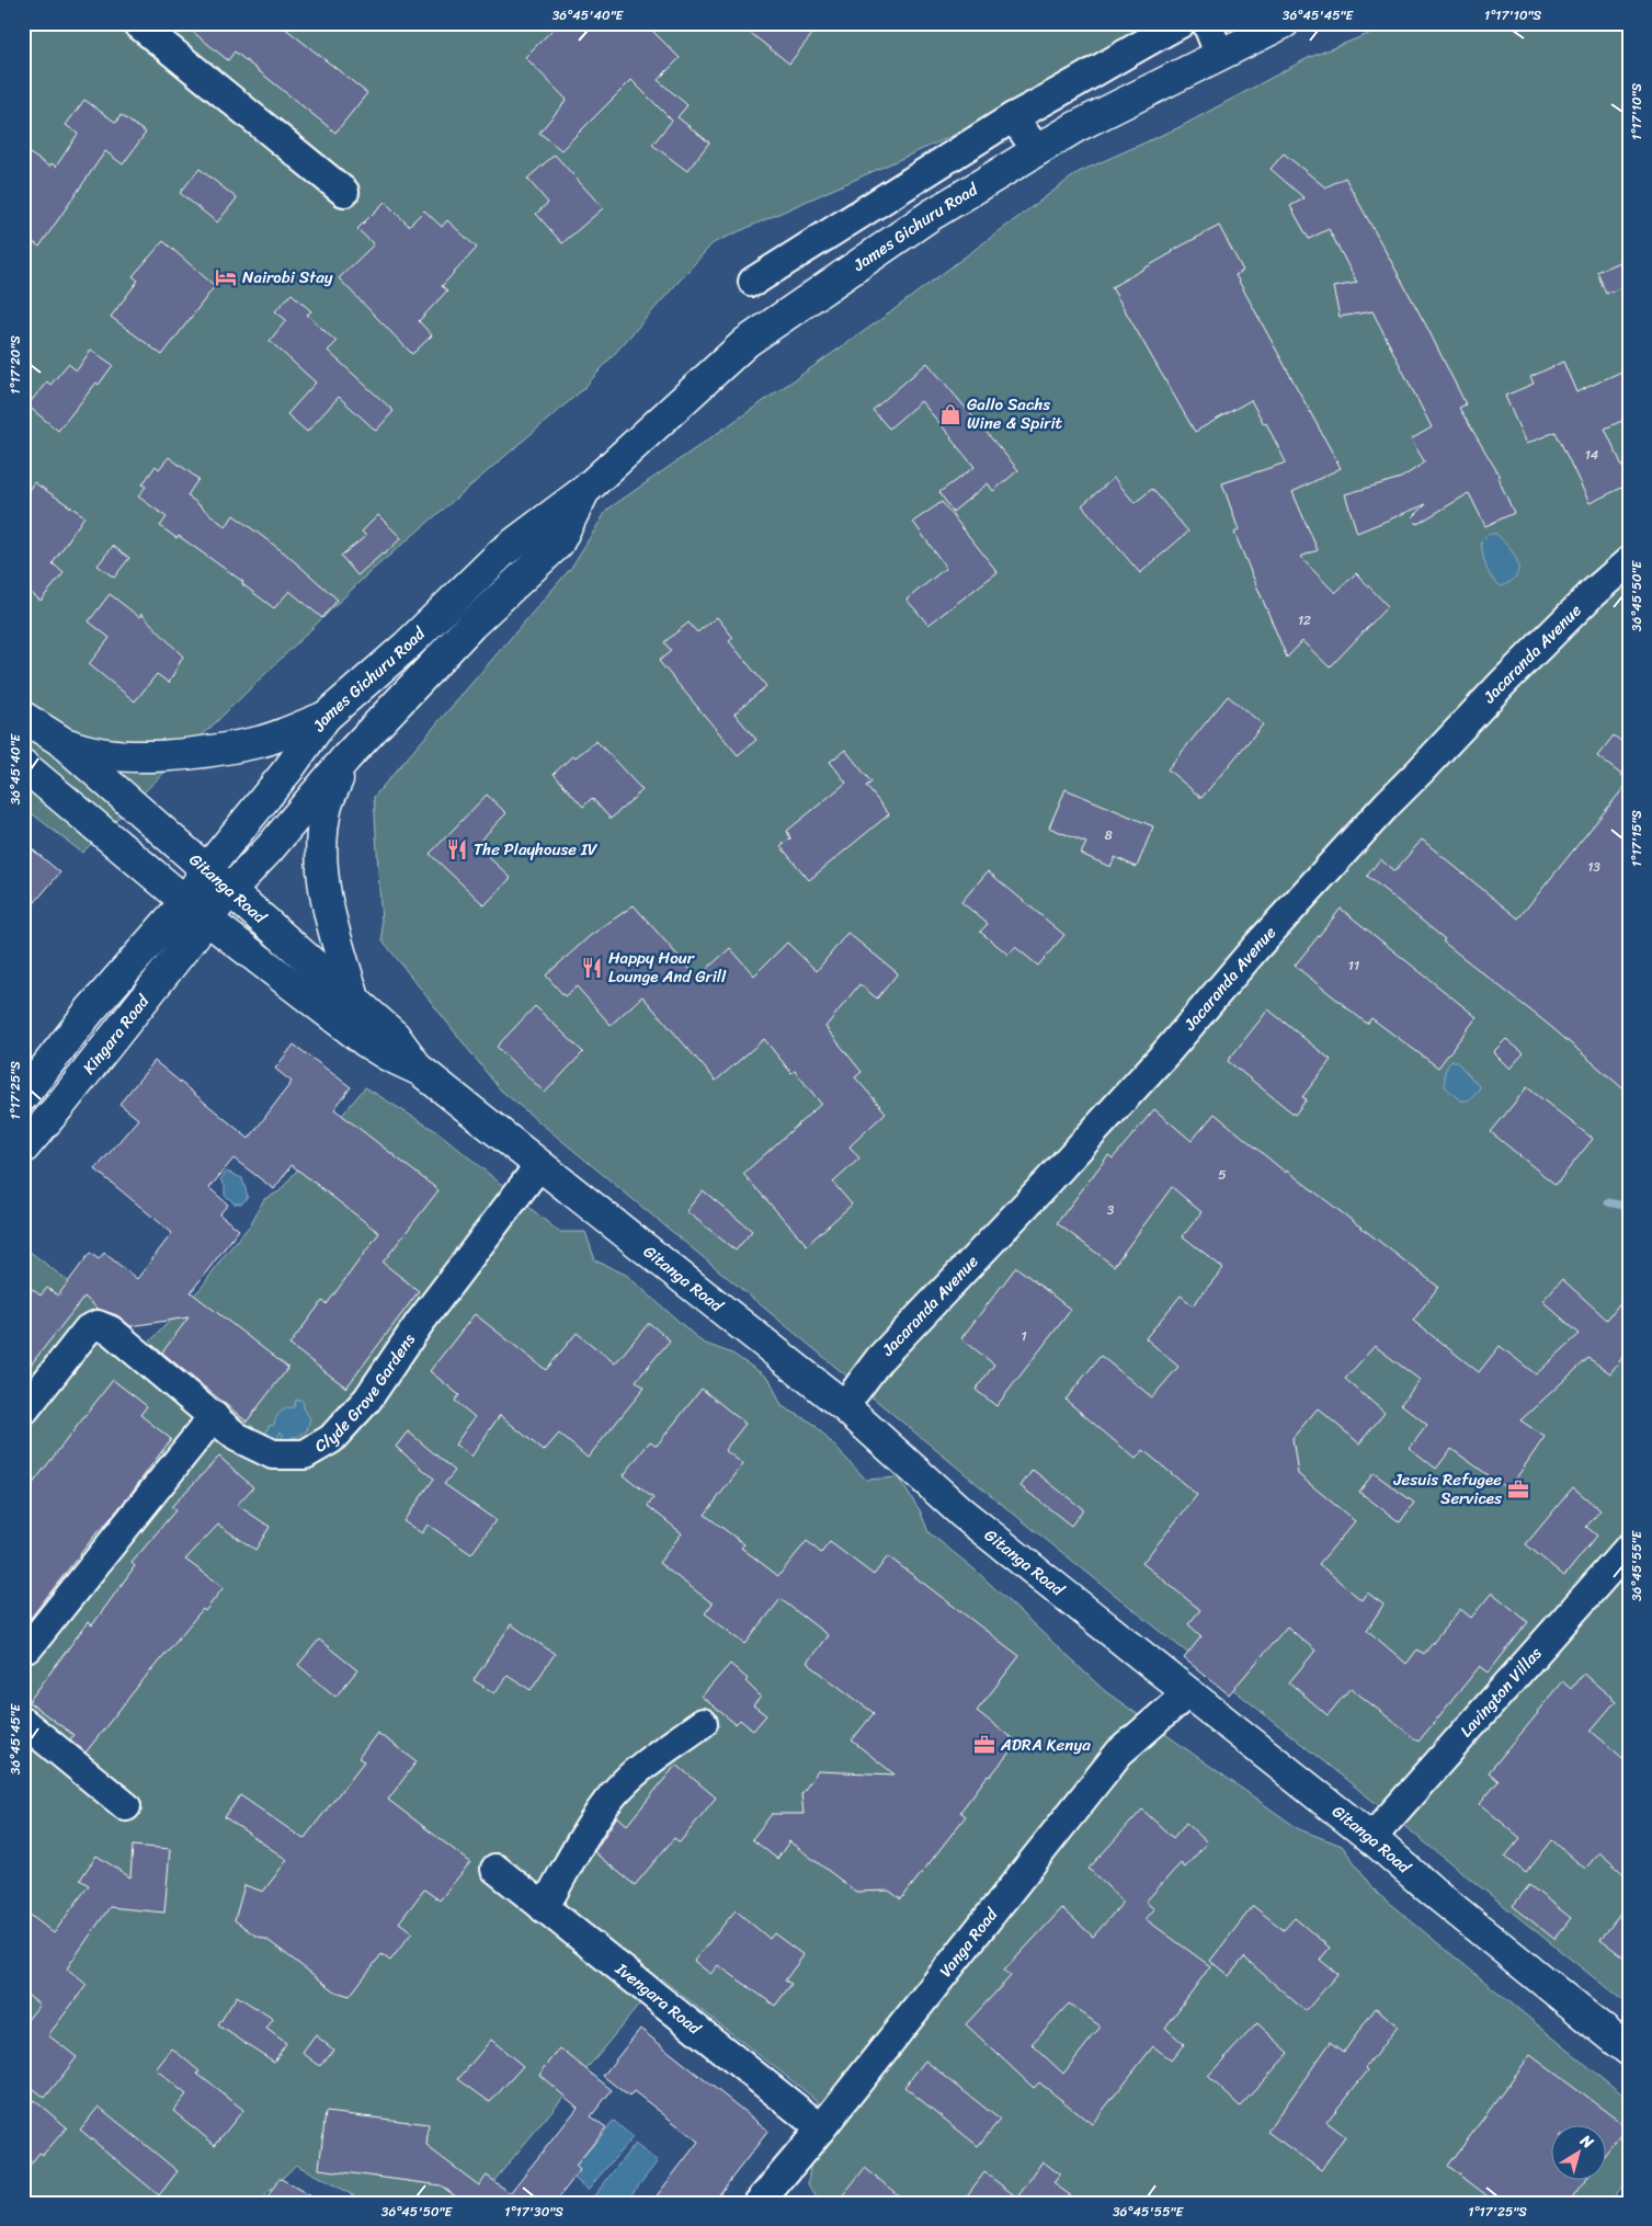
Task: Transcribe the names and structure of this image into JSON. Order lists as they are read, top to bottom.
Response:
{
  "streets": {
    "main road": ["James Gichuru Road", "Gitanga Road", "Kingara Road"],
    "street": [
      "Jacaranda Avenue",
      "Clyde Grove Gardens",
      "Lavington Villas",
      "Vanga Road",
      "Ivengara Road"
    ]
  },
  "crossings": [
    ["James Gichuru Road", "Gitanga Road"],
    ["James Gichuru Road", "Kingara Road"],
    ["Jacaranda Avenue", "Gitanga Road"],
    ["Gitanga Road", "Kingara Road"],
    ["Gitanga Road", "Clyde Grove Gardens"],
    ["Gitanga Road", "Lavington Villas"],
    ["Gitanga Road", "Vanga Road"],
    ["Vanga Road", "Ivengara Road"]
  ],
  "places": {
    "hotel": ["Nairobi Stay"],
    "shop": ["Gallo Sachs Wine & Spirit"],
    "restaurant": ["The Playhouse IV", "Happy Hour Lounge And Grill"],
    "office": ["Jesuis Refugee Services", "ADRA Kenya"]
  },
  "house_numbers": [
    "14",
    "12",
    "8",
    "13",
    "11",
    "5",
    "3",
    "1"
  ],
  "north": "top right",
  "coordinates": [
    "36°45'40\"E",
    "36°45'45\"E",
    "1°17'10\"S",
    "1°17'20\"S",
    "36°45'50\"E",
    "1°17'15\"S",
    "1°17'25\"S",
    "36°45'55\"E",
    "1°17'30\"S"
  ]
}
